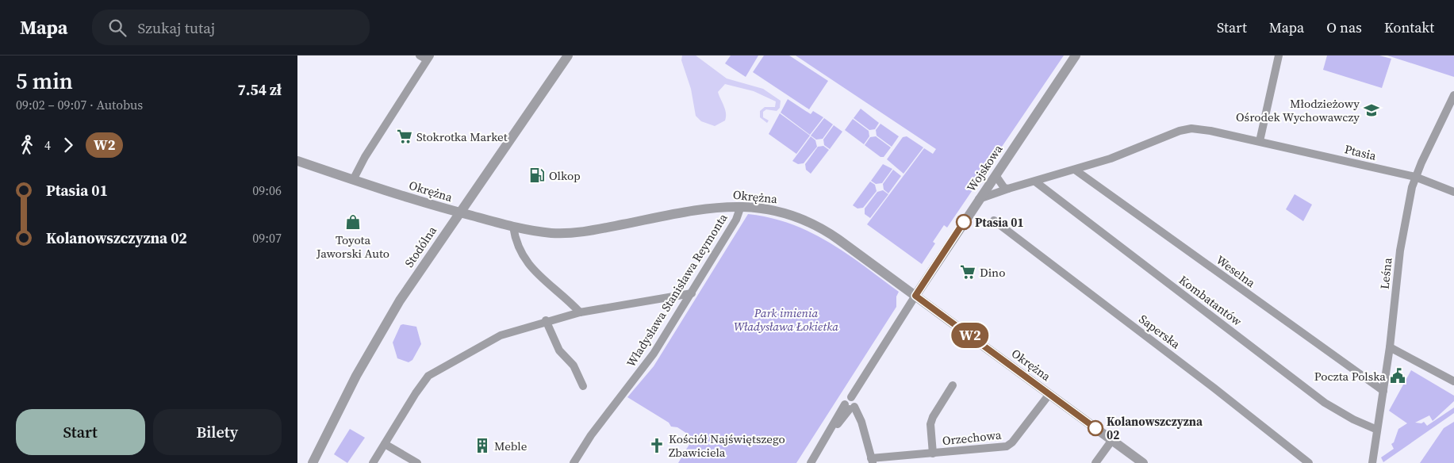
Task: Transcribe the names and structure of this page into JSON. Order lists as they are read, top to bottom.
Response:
{
  "streets": {
    "street": [
      "Ptasia",
      "Wojskowa",
      "Okrężna",
      "Stodólna",
      "Weselna",
      "Leśna",
      "Władysława Stanisława Reymonta",
      "Kombatantów",
      "Saperska",
      "Orzechowa"
    ]
  },
  "crossings": [
    ["Ptasia", "Weselna"],
    ["Ptasia", "Leśna"],
    ["Wojskowa", "Okrężna"],
    ["Okrężna", "Stodólna"],
    ["Okrężna", "Władysława Stanisława Reymonta"],
    ["Okrężna", "Orzechowa"],
    ["Weselna", "Leśna"],
    ["Leśna", "Kombatantów"]
  ],
  "parks": ["Park imienia Władysława Łokietka"],
  "places": {
    "school or university": ["Młodzieżowy Ośrodek Wychowawczy"],
    "supermarket": ["Stokrotka Market", "Dino"],
    "fuel station": ["Olkop"],
    "shop": ["Toyota Jaworski Auto"],
    "other": ["Ptasia 01", "Kolanowszczyzna 02"],
    "public building": ["Poczta Polska"],
    "building": ["Meble"],
    "church": ["Kościół Najświętszego Zbawiciela"]
  },
  "lines": ["bus line W2"],
  "page": {
    "header": "Mapa",
    "search": "Szukaj tutaj",
    "nav": [
      "Start",
      "Mapa",
      "O nas",
      "Kontakt"
    ],
    "heading": ["5 min", "09:02 – 09:07 · Autobus", "7.54 zł"],
    "on_map": "W2",
    "legs": ["4", "W2"],
    "list": [
      {
        "name": "Ptasia 01",
        "value": "09:06"
      },
      {
        "name": "Kolanowszczyzna 02",
        "value": "09:07"
      }
    ],
    "buttons": ["Start", "Bilety"]
  }
}
